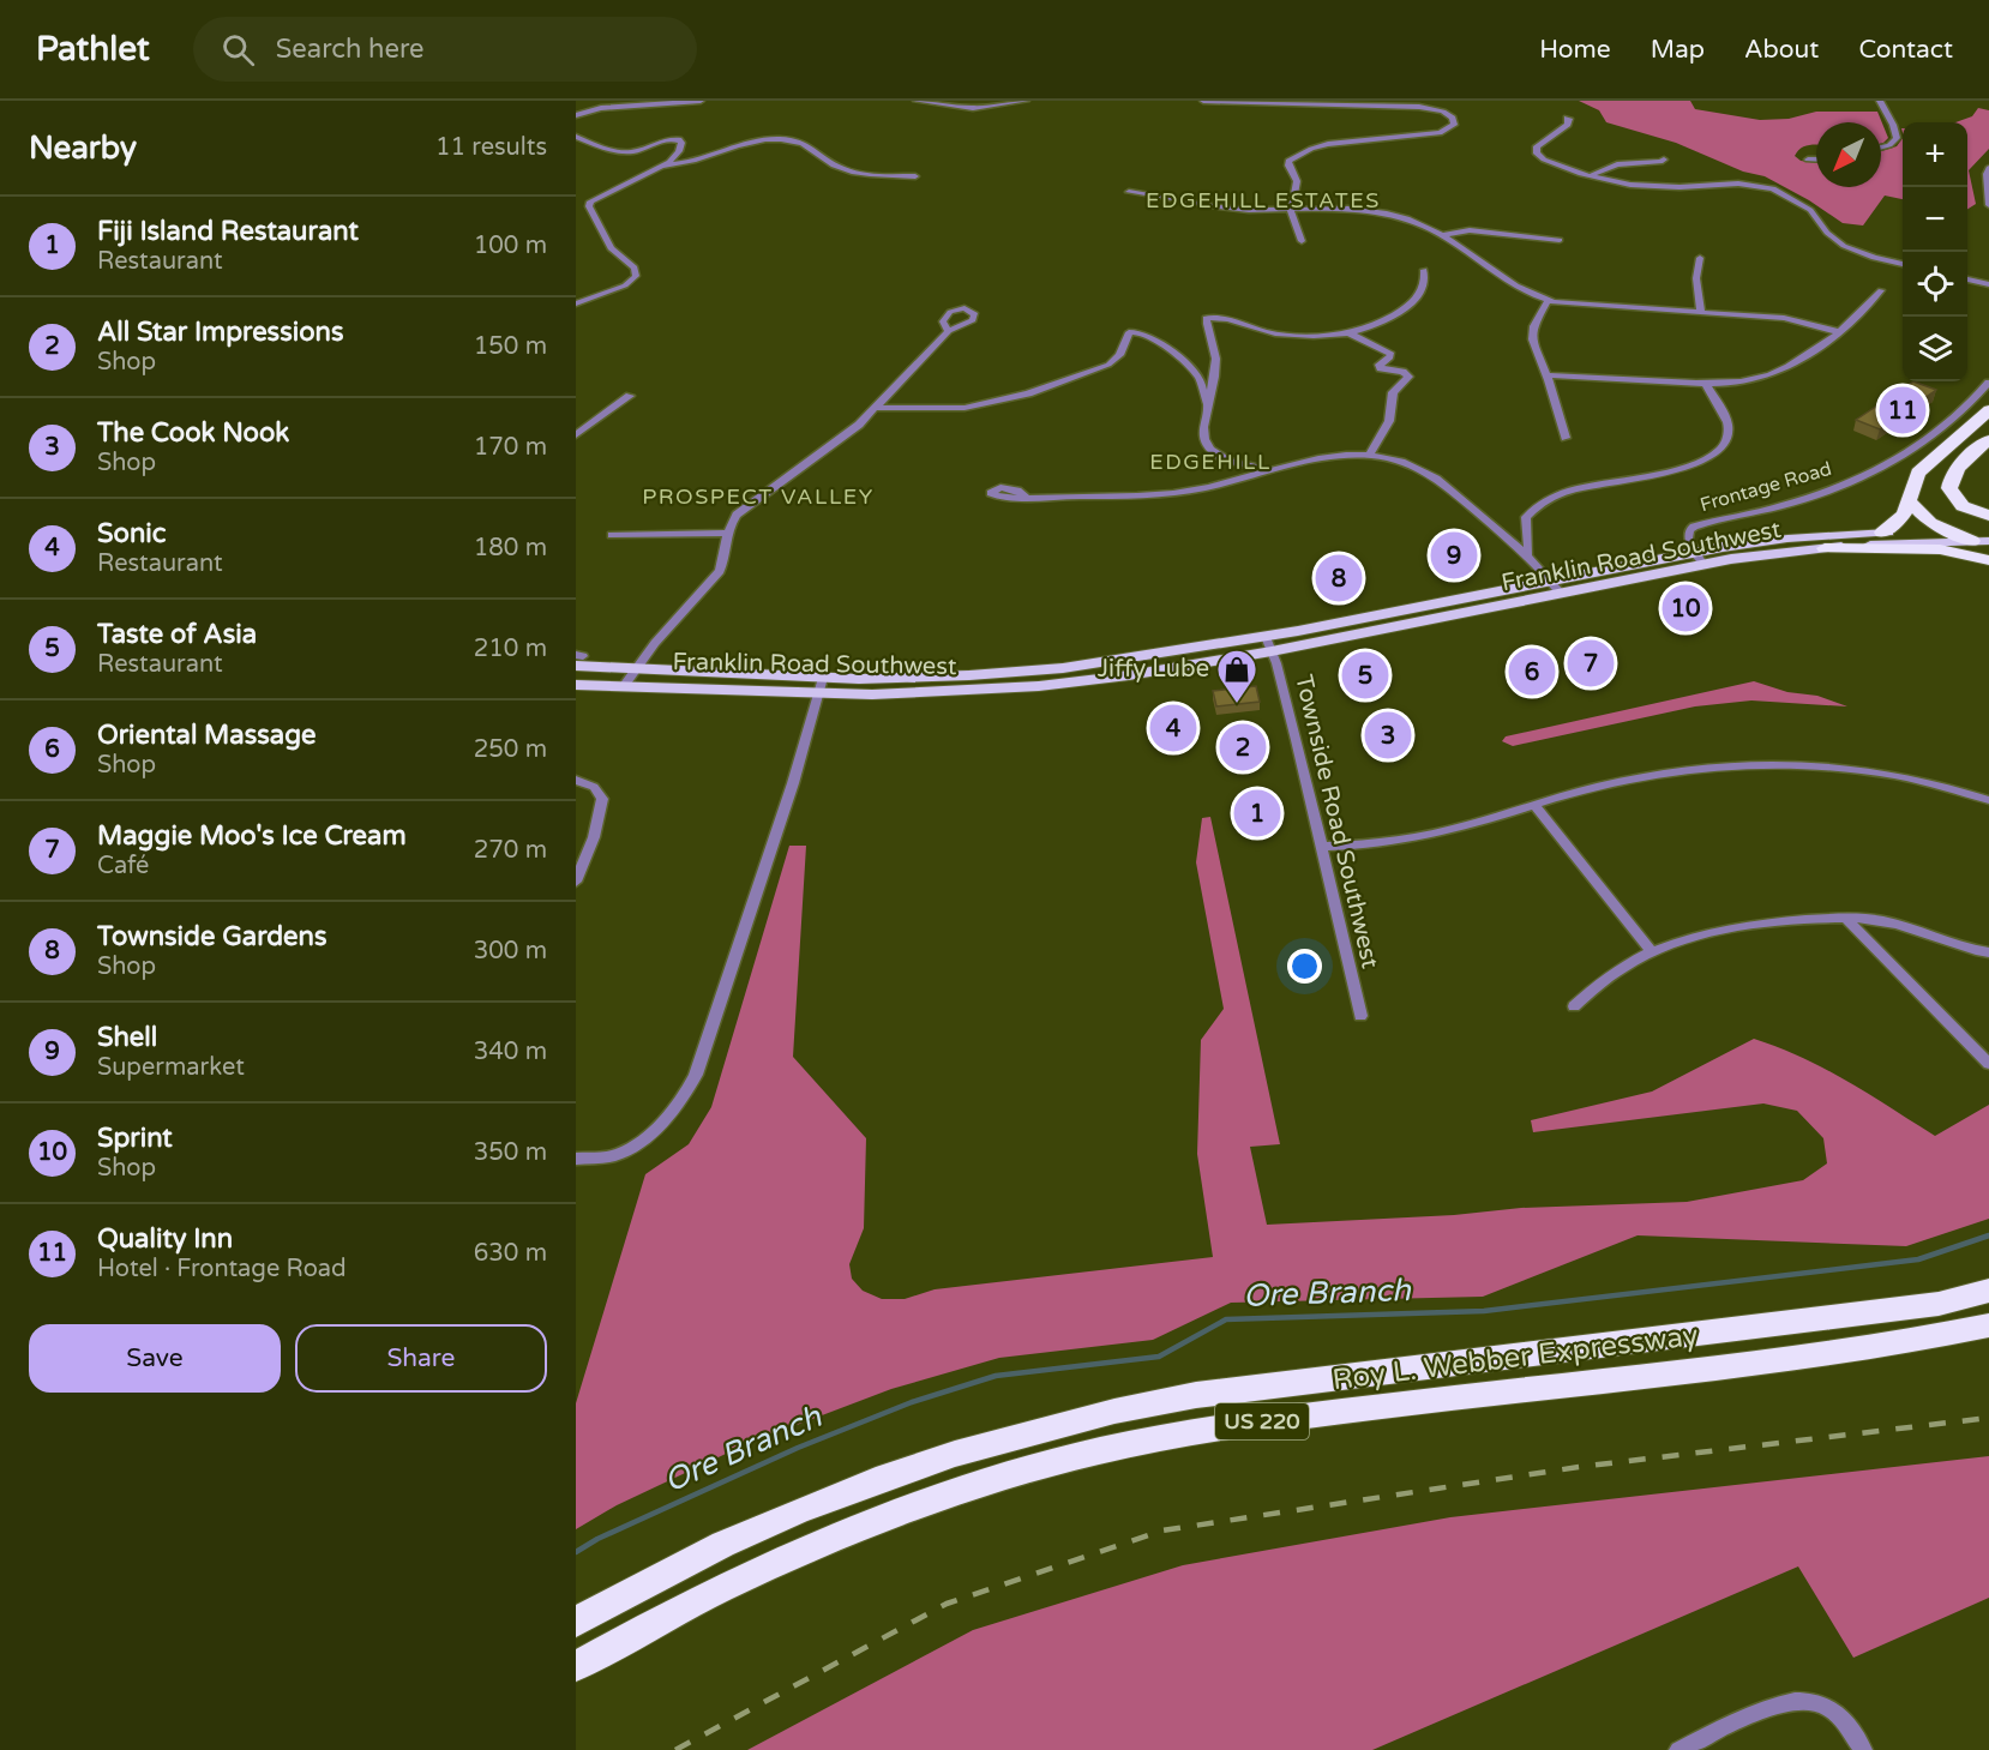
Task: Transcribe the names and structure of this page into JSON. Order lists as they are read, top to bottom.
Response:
{
  "streets": {
    "highway": ["Roy L. Webber Expressway", "US 220"],
    "main road": ["Franklin Road Southwest"],
    "street": ["Frontage Road", "Townside Road Southwest"]
  },
  "crossings": [
    ["Frontage Road", "Franklin Road Southwest"],
    ["Franklin Road Southwest", "Townside Road Southwest"]
  ],
  "districts": ["EDGEHILL ESTATES", "EDGEHILL", "PROSPECT VALLEY"],
  "water": ["Ore Branch"],
  "places": {
    "shop": ["Jiffy Lube"]
  },
  "north": "bottom left",
  "page": {
    "header": "Pathlet",
    "search": "Search here",
    "nav": [
      "Home",
      "Map",
      "About",
      "Contact"
    ],
    "heading": ["Nearby", "11 results"],
    "map_buttons": ["+", "−"],
    "list": [
      {
        "mark": "1",
        "name": "Fiji Island Restaurant",
        "note": "Restaurant",
        "value": "100 m"
      },
      {
        "mark": "2",
        "name": "All Star Impressions",
        "note": "Shop",
        "value": "150 m"
      },
      {
        "mark": "3",
        "name": "The Cook Nook",
        "note": "Shop",
        "value": "170 m"
      },
      {
        "mark": "4",
        "name": "Sonic",
        "note": "Restaurant",
        "value": "180 m"
      },
      {
        "mark": "5",
        "name": "Taste of Asia",
        "note": "Restaurant",
        "value": "210 m"
      },
      {
        "mark": "6",
        "name": "Oriental Massage",
        "note": "Shop",
        "value": "250 m"
      },
      {
        "mark": "7",
        "name": "Maggie Moo's Ice Cream",
        "note": "Café",
        "value": "270 m"
      },
      {
        "mark": "8",
        "name": "Townside Gardens",
        "note": "Shop",
        "value": "300 m"
      },
      {
        "mark": "9",
        "name": "Shell",
        "note": "Supermarket",
        "value": "340 m"
      },
      {
        "mark": "10",
        "name": "Sprint",
        "note": "Shop",
        "value": "350 m"
      },
      {
        "mark": "11",
        "name": "Quality Inn",
        "note": "Hotel · Frontage Road",
        "value": "630 m"
      }
    ],
    "pins": [
      "11",
      "9",
      "8",
      "10",
      "7",
      "6",
      "5",
      "4",
      "3",
      "2",
      "1"
    ],
    "buttons": ["Save", "Share"]
  }
}
